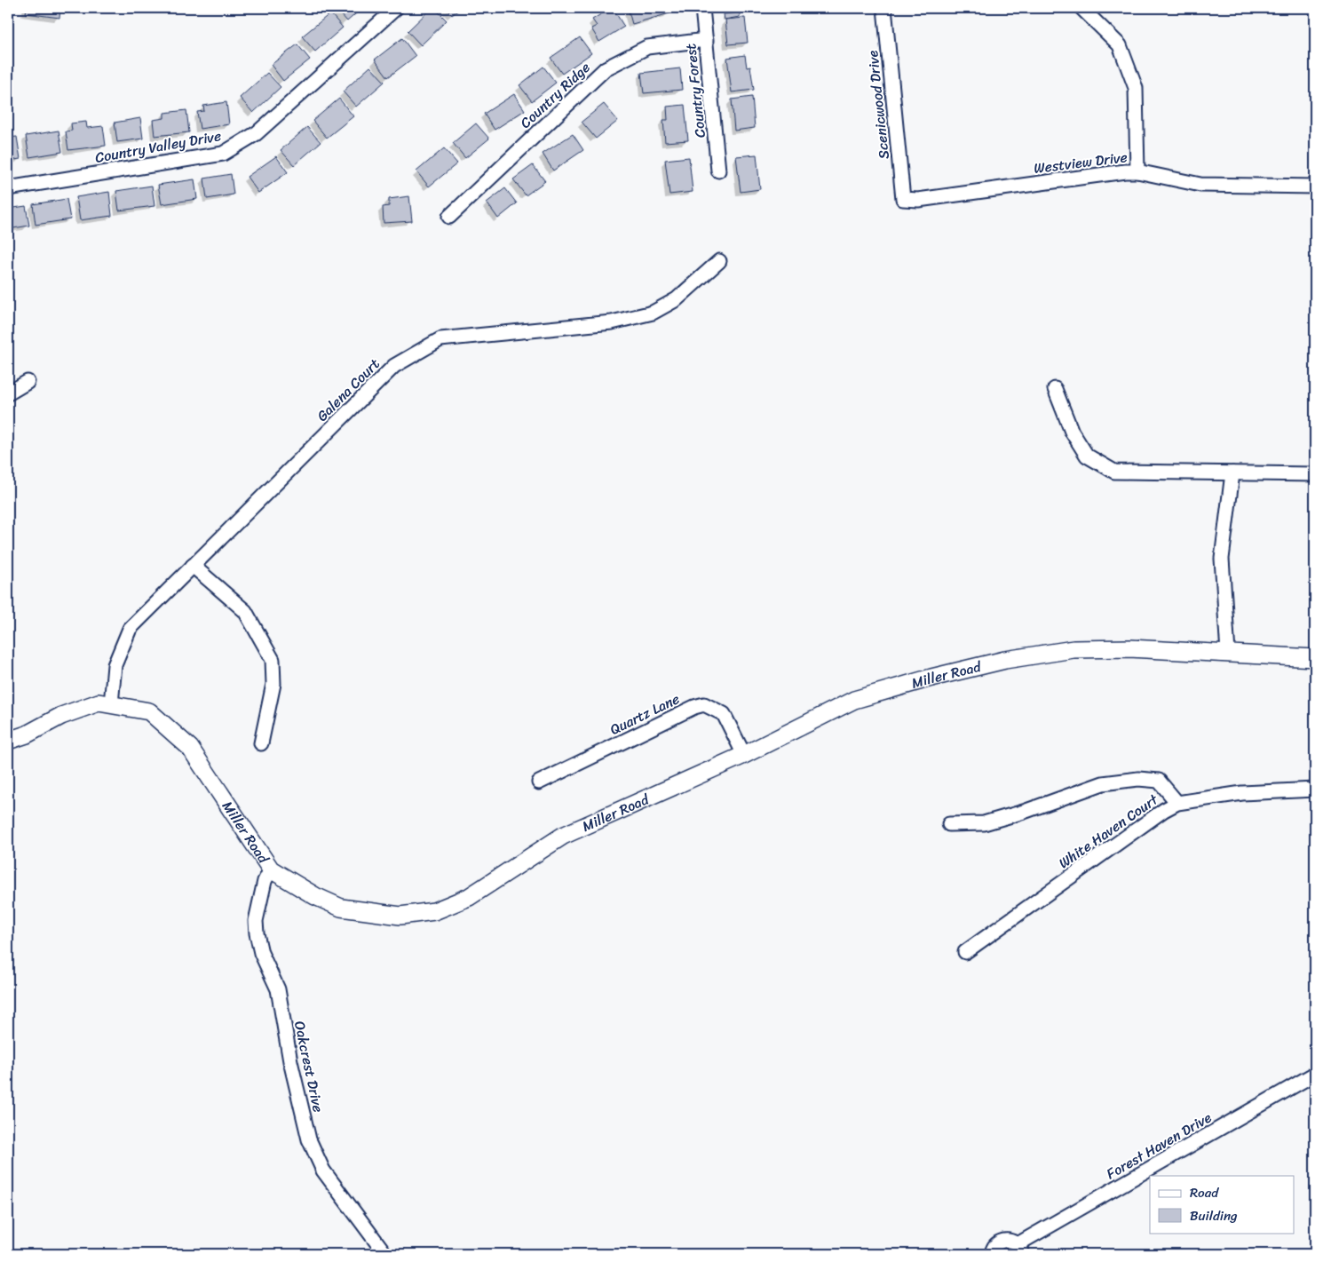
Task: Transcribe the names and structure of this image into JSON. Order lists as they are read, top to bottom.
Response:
{
  "streets": {
    "street": [
      "Country Forest",
      "Country Ridge",
      "Scenicwood Drive",
      "Country Valley Drive",
      "Westview Drive",
      "Galena Court",
      "Miller Road",
      "Quartz Lane",
      "White Haven Court",
      "Oakcrest Drive",
      "Forest Haven Drive"
    ]
  },
  "crossings": [
    ["Country Forest", "Country Ridge"],
    ["Scenicwood Drive", "Westview Drive"],
    ["Galena Court", "Miller Road"],
    ["Miller Road", "Quartz Lane"],
    ["Miller Road", "Oakcrest Drive"]
  ],
  "legend": ["Road", "Building"]
}
